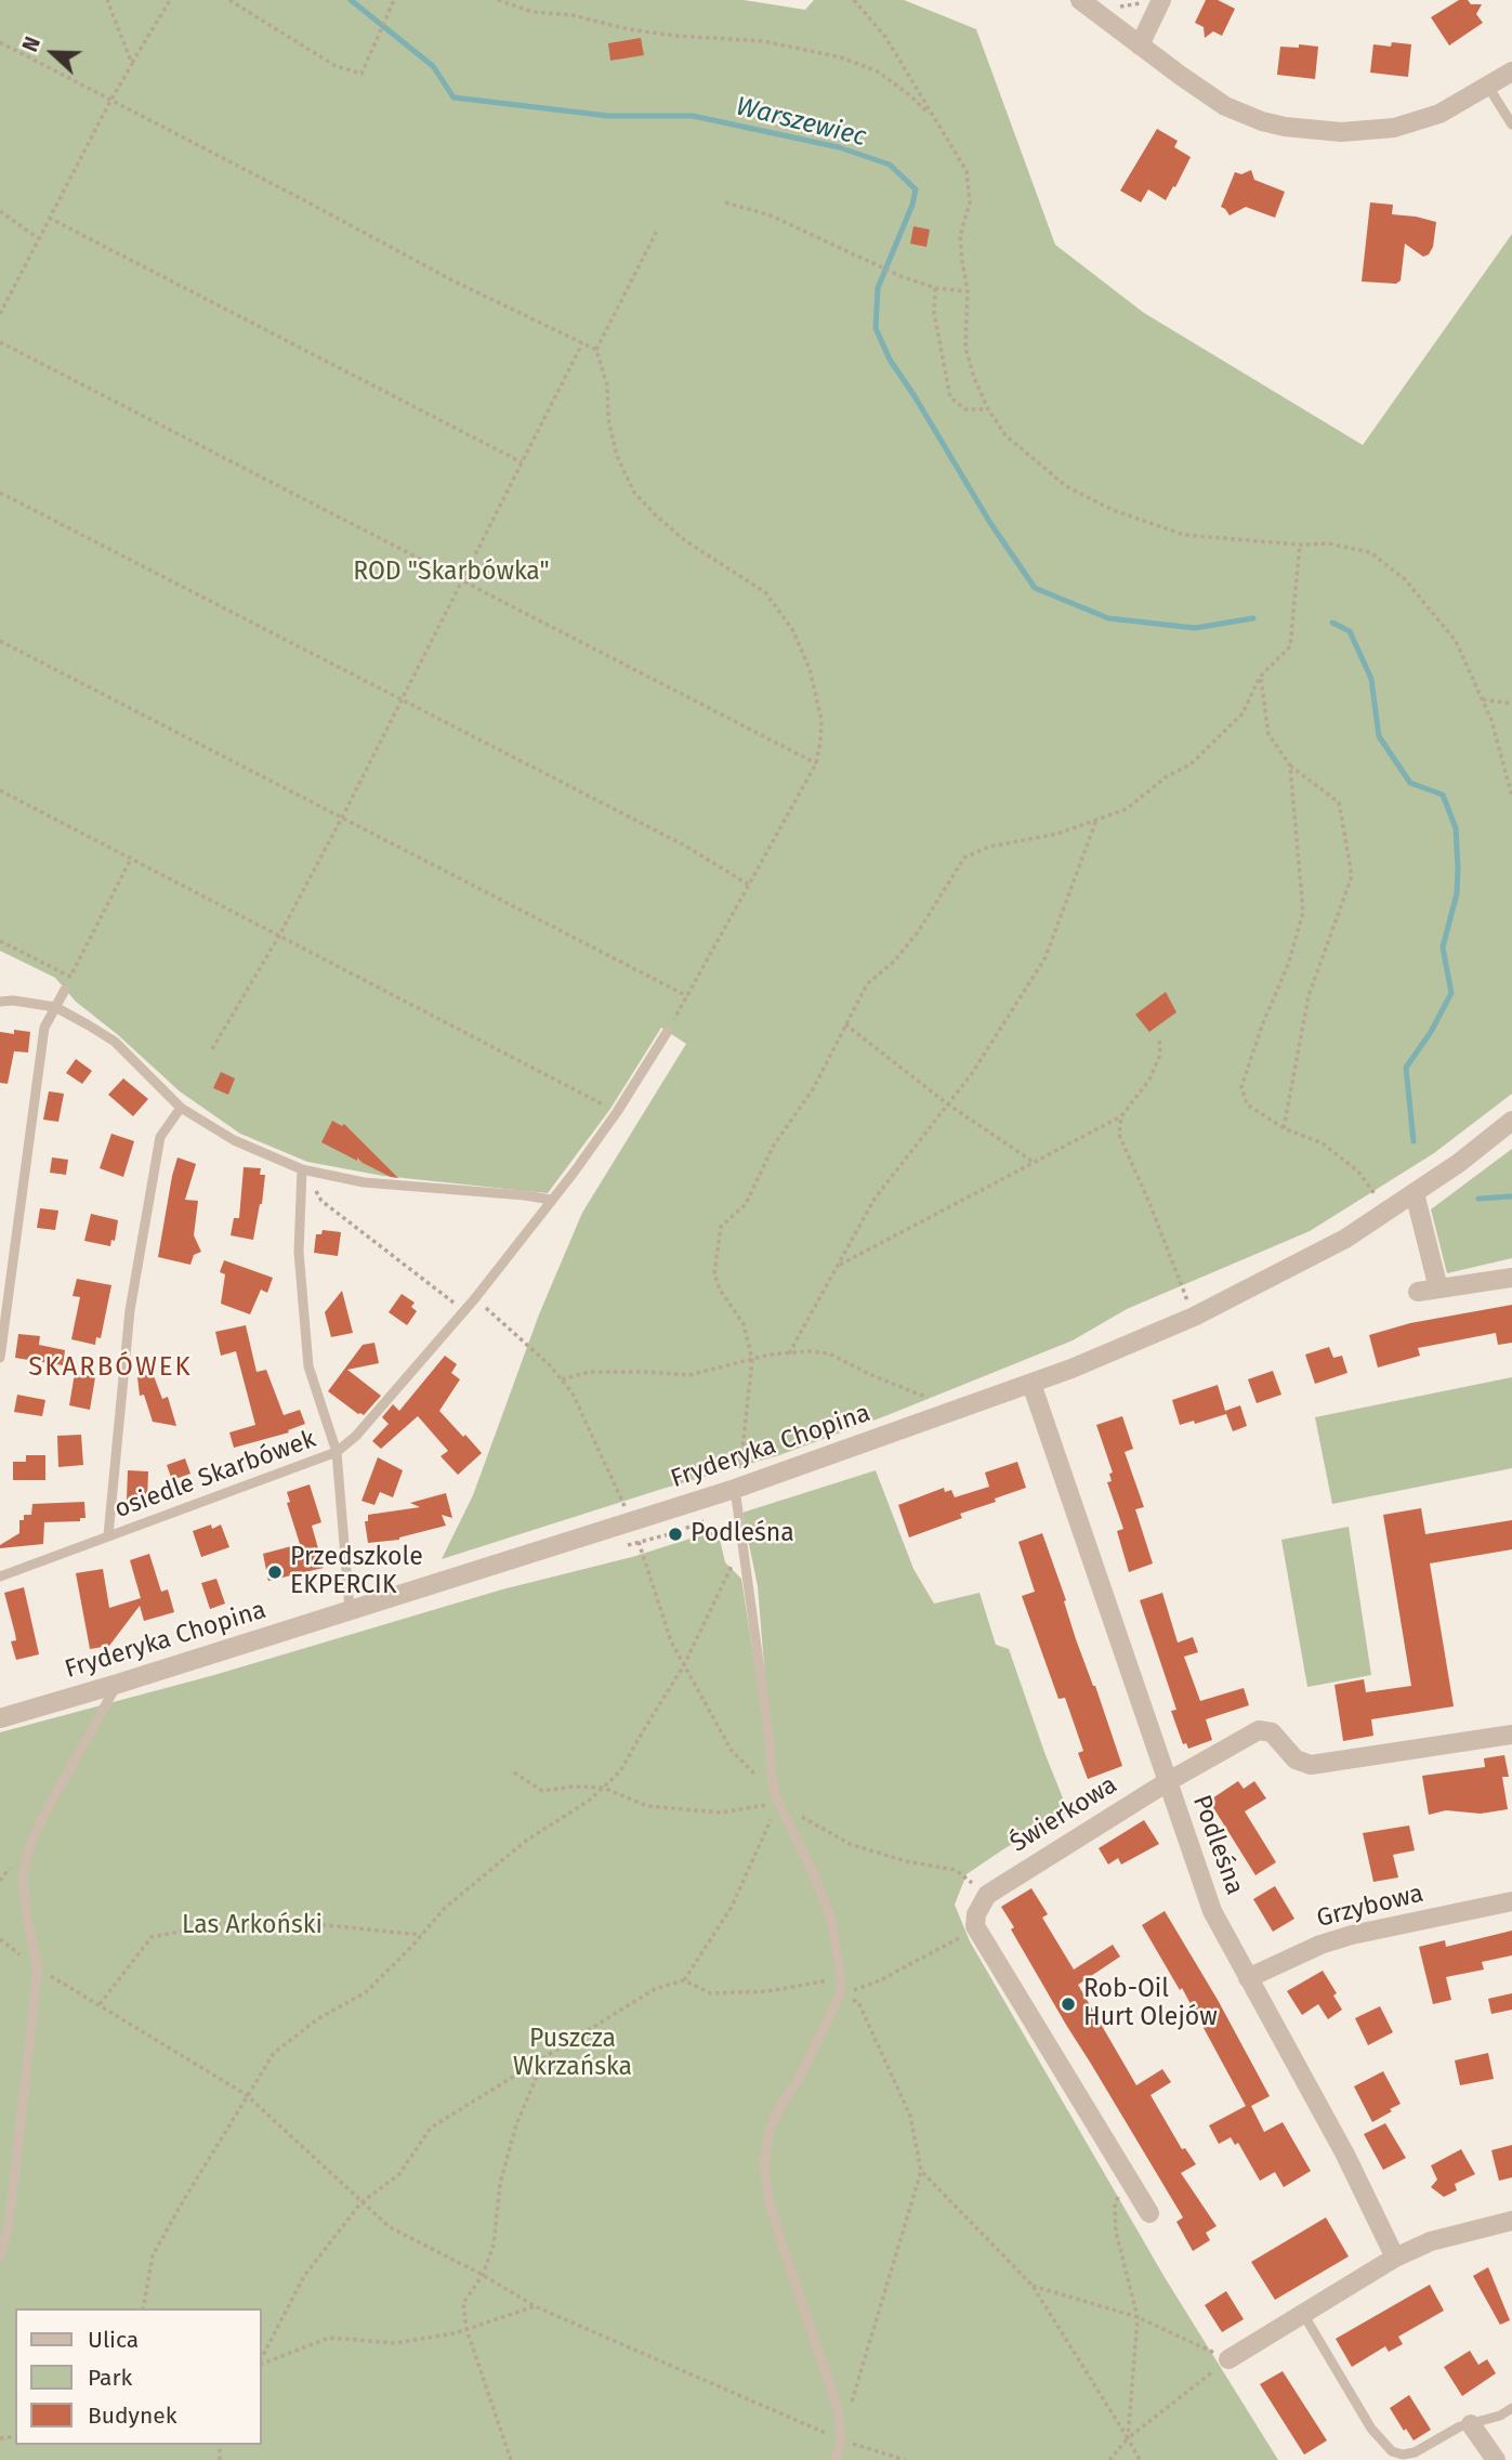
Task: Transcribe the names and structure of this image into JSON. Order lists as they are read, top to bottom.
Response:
{
  "streets": {
    "street": [
      "Fryderyka Chopina",
      "Świerkowa",
      "Podleśna",
      "Grzybowa"
    ],
    "lane": ["osiedle Skarbówek"]
  },
  "crossings": [
    ["Fryderyka Chopina", "osiedle Skarbówek"],
    ["Fryderyka Chopina", "Podleśna"],
    ["Świerkowa", "Podleśna"],
    ["Podleśna", "Grzybowa"]
  ],
  "districts": ["SKARBÓWEK"],
  "water": ["Warszewiec"],
  "parks": ["ROD \"Skarbówka\"", "Las Arkoński", "Puszcza Wkrzańska"],
  "places": ["Podleśna", "Przedszkole EKPERCIK", "Rob-Oil Hurt Olejów"],
  "legend": ["Ulica", "Park", "Budynek"],
  "north": "left"
}
